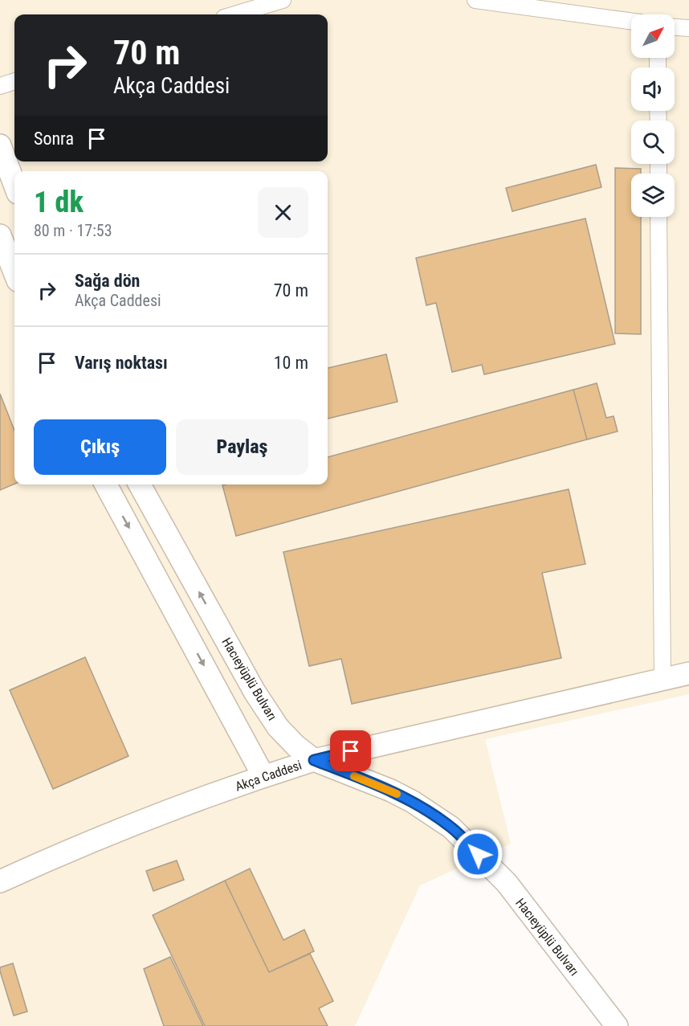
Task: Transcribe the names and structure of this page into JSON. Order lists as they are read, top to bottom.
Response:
{
  "streets": {
    "street": ["Hacıeyüplü Bulvarı", "Akça Caddesi"]
  },
  "crossings": [
    ["Hacıeyüplü Bulvarı", "Akça Caddesi"]
  ],
  "north": "top right",
  "page": {
    "turn": ["70 m", "Akça Caddesi"],
    "then": "Sonra",
    "heading": ["1 dk", "80 m · 17:53"],
    "list": [
      {
        "name": "Sağa dön",
        "note": "Akça Caddesi",
        "value": "70 m"
      },
      {
        "name": "Varış noktası",
        "value": "10 m"
      }
    ],
    "buttons": ["Çıkış", "Paylaş"]
  }
}
